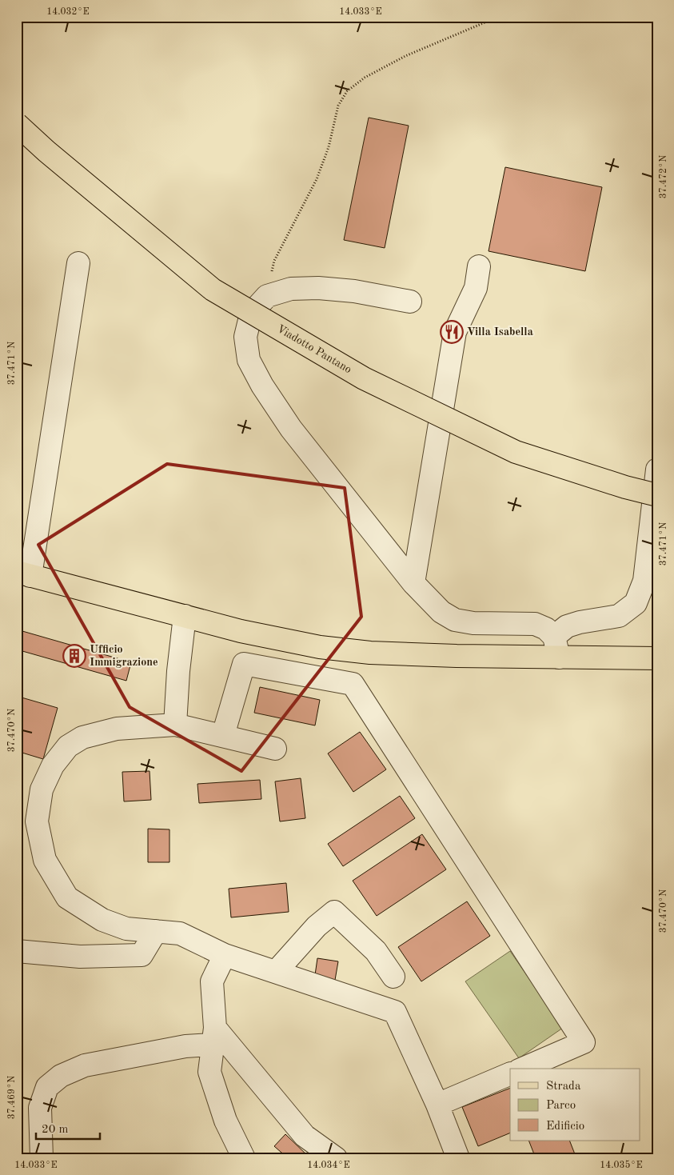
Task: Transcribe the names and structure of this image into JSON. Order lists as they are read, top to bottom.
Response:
{
  "streets": {
    "main road": ["Viadotto Pantano"]
  },
  "places": {
    "restaurant": ["Villa Isabella"],
    "building": ["Ufficio Immigrazione"]
  },
  "legend": ["Strada", "Parco", "Edificio"],
  "scale_bar": "20 m",
  "coordinates": [
    "14.032°E",
    "14.033°E",
    "37.472°N",
    "37.471°N",
    "37.470°N",
    "37.469°N",
    "14.034°E",
    "14.035°E"
  ]
}
